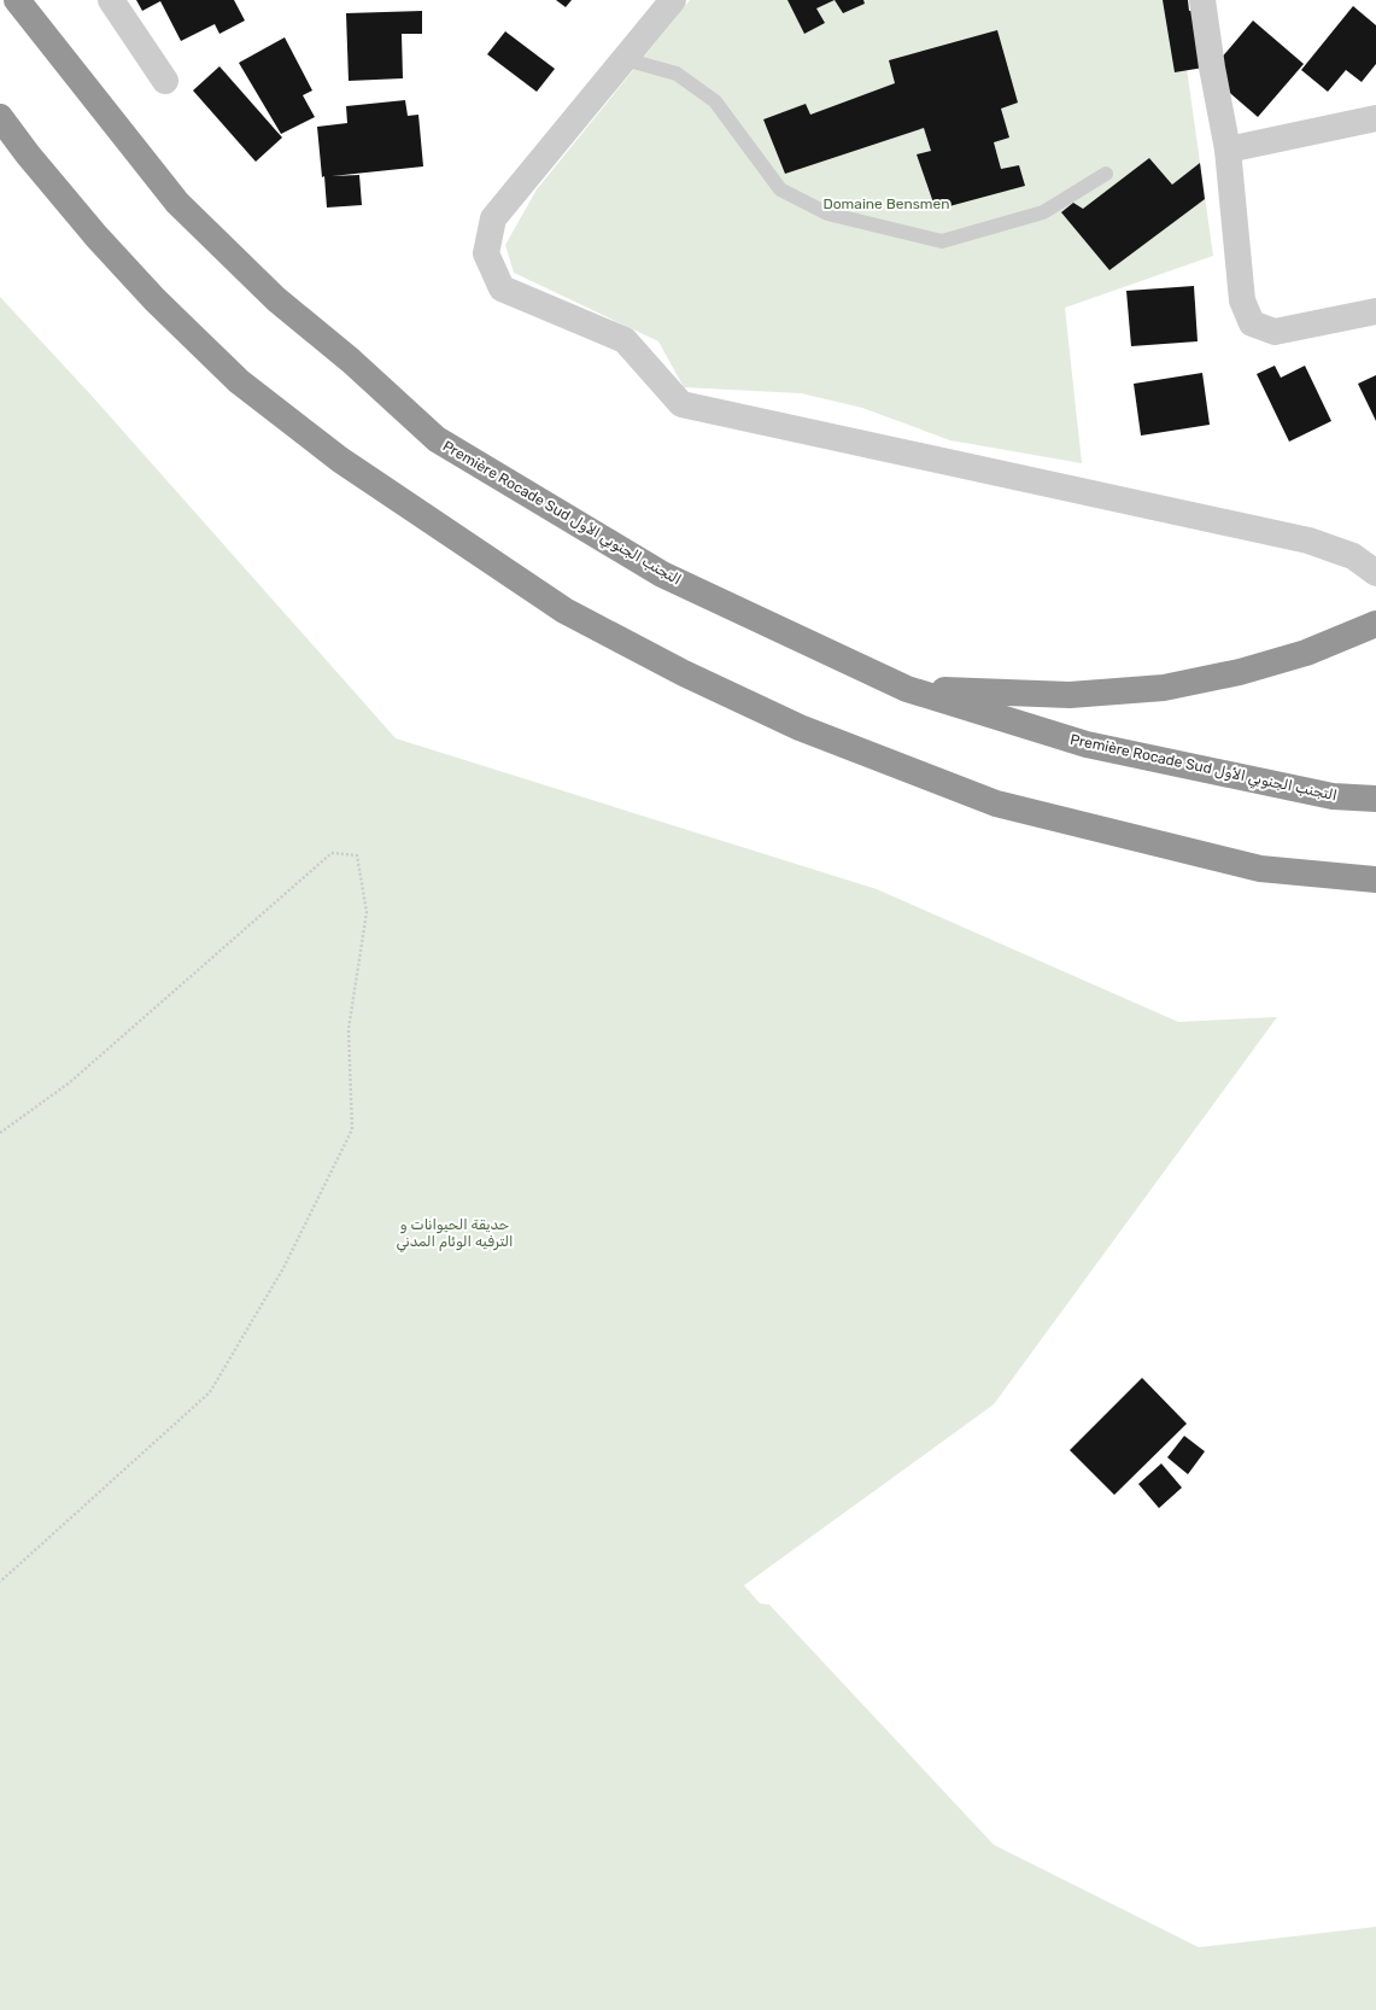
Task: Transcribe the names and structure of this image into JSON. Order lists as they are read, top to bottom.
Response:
{
  "streets": {
    "highway": ["Première Rocade Sud التجنب الجنوبي الأول"]
  },
  "parks": ["Domaine Bensmen", "حديقة الحيوانات و الترفيه الوئام المدني"]
}
